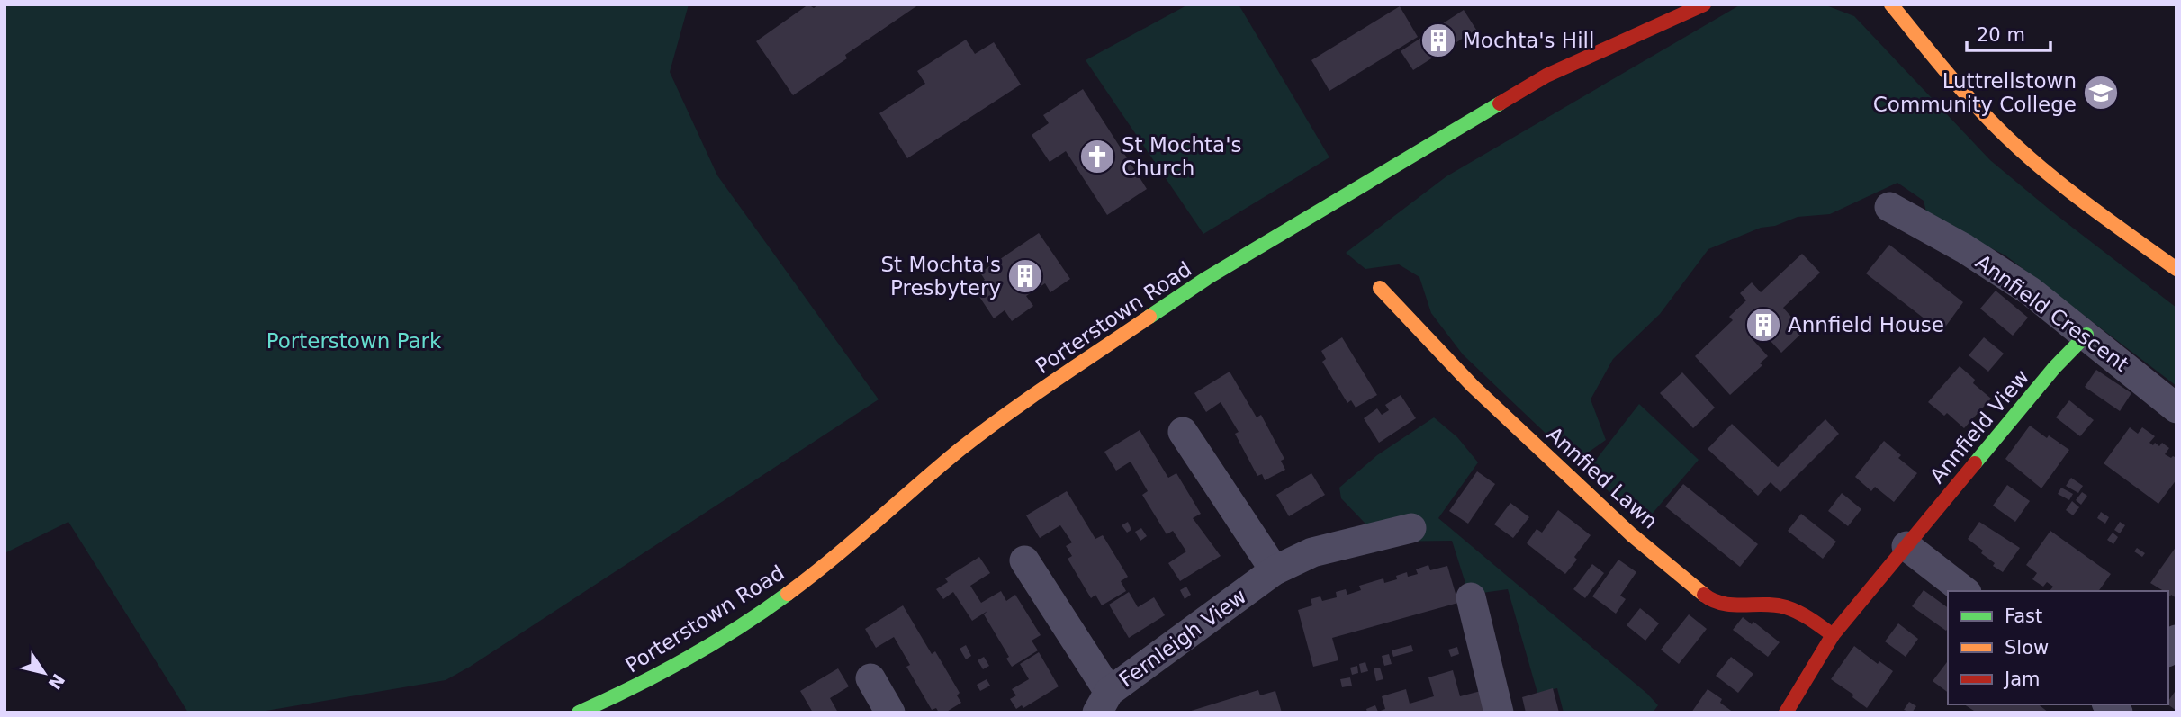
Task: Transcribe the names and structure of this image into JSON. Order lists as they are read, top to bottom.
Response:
{
  "streets": {
    "street": [
      "Annfield Crescent",
      "Porterstown Road",
      "Annfield View",
      "Annfied Lawn",
      "Fernleigh View"
    ]
  },
  "crossings": [
    ["Annfield Crescent", "Annfield View"],
    ["Annfield View", "Annfied Lawn"]
  ],
  "parks": ["Porterstown Park"],
  "places": {
    "building": ["Mochta's Hill", "St Mochta's Presbytery", "Annfield House"],
    "school or university": ["Luttrellstown Community College"],
    "church": ["St Mochta's Church"]
  },
  "legend": ["Fast", "Slow", "Jam"],
  "scale_bar": "20 m",
  "north": "bottom right"
}
